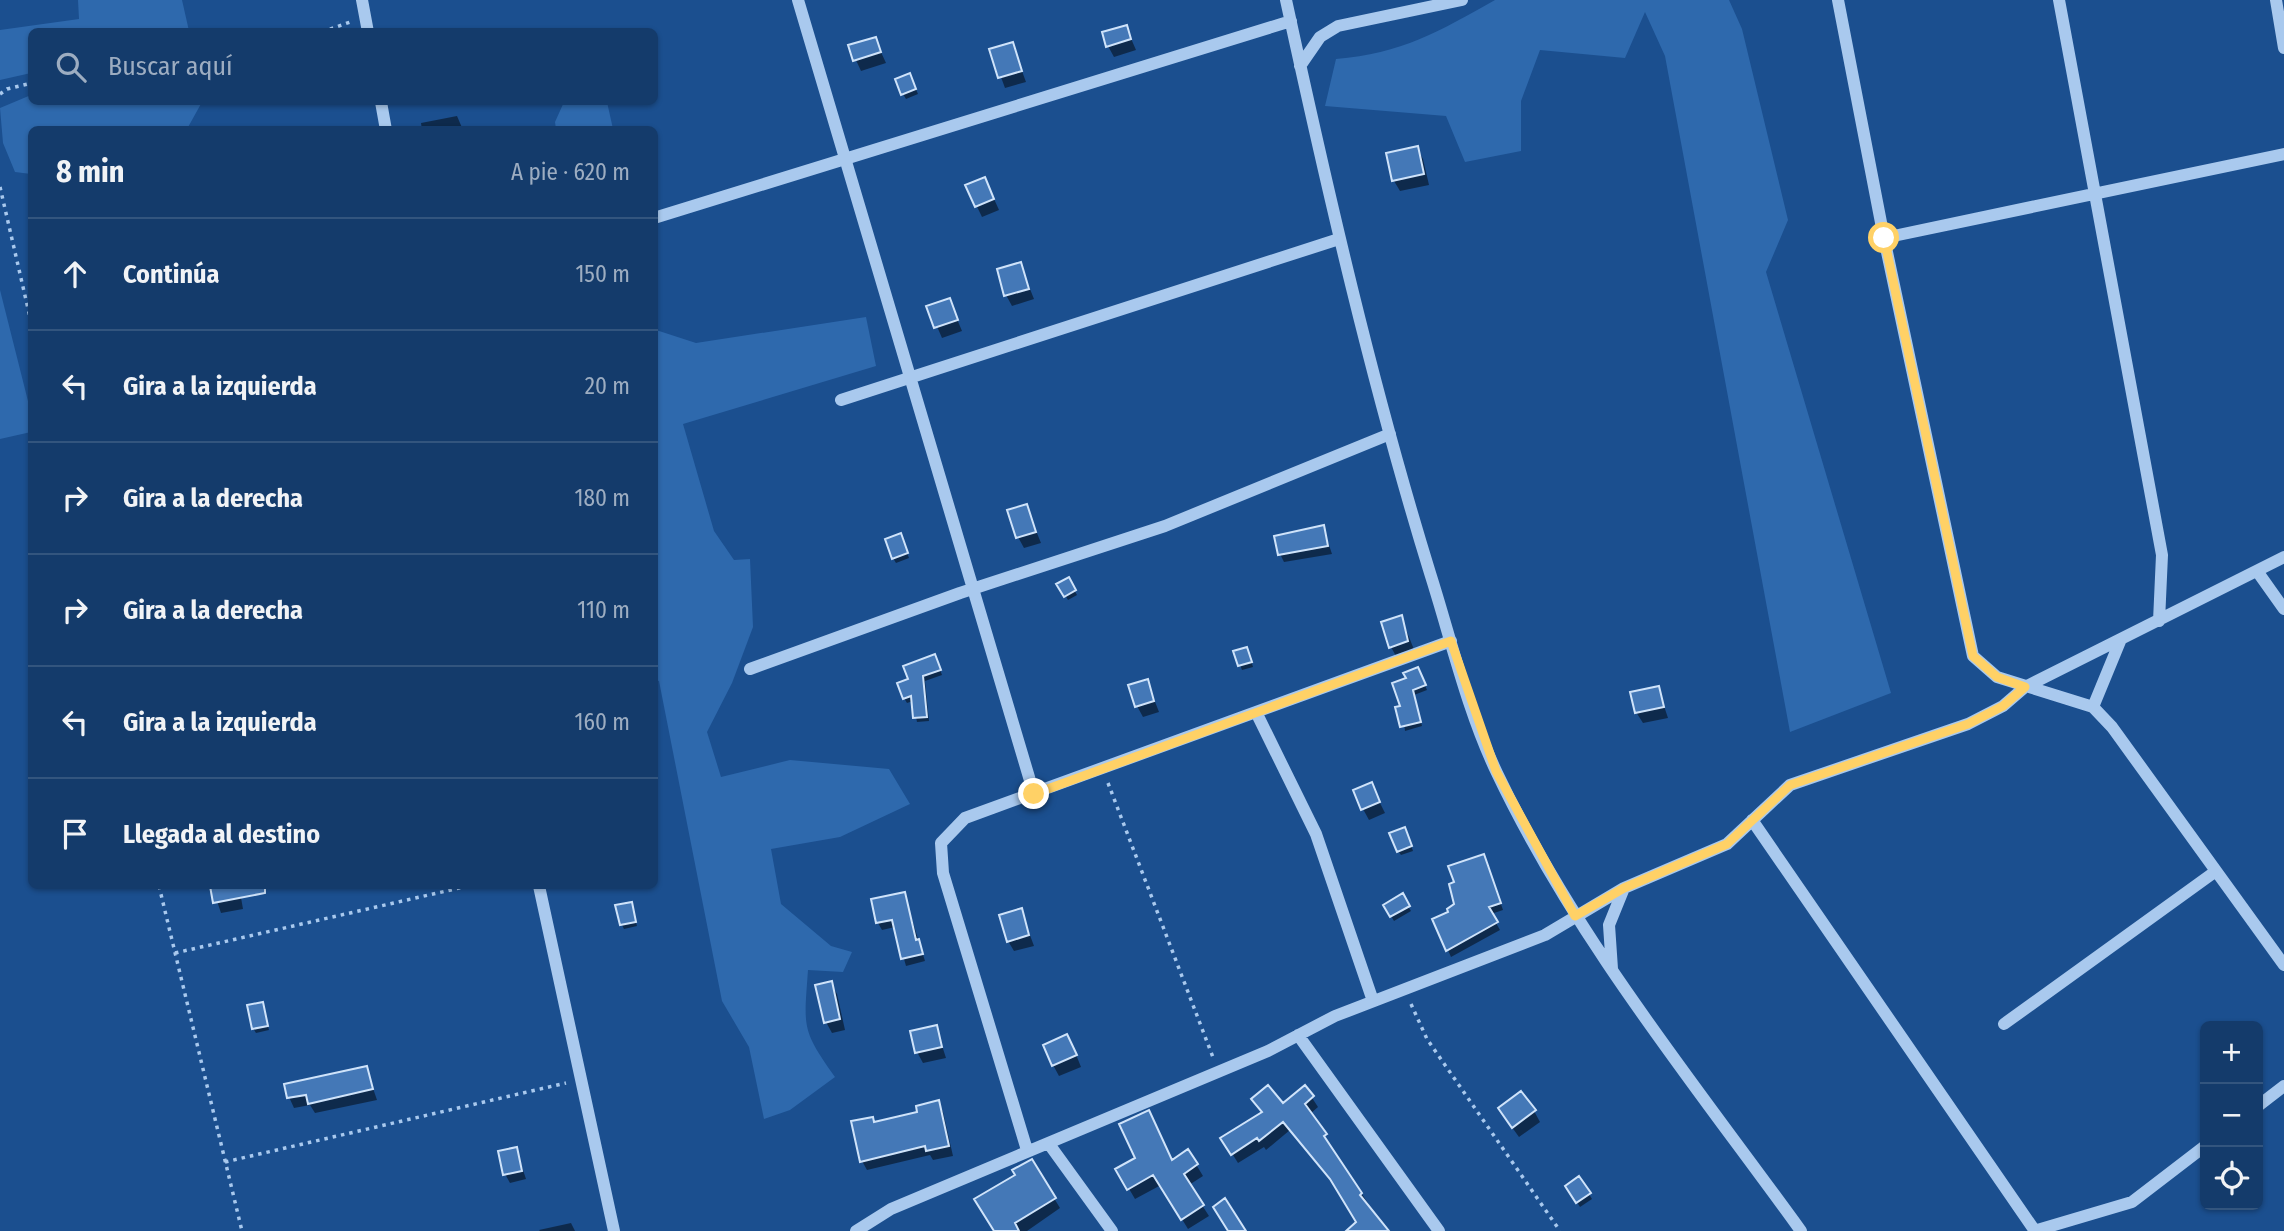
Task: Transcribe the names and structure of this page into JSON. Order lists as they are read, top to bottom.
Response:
{
  "page": {
    "search": "Buscar aquí",
    "heading": ["8 min", "A pie · 620 m"],
    "list": [
      ["Continúa", "150 m"],
      ["Gira a la izquierda", "20 m"],
      ["Gira a la derecha", "180 m"],
      ["Gira a la derecha", "110 m"],
      ["Gira a la izquierda", "160 m"],
      "Llegada al destino"
    ],
    "map_buttons": ["+", "−"]
  }
}
